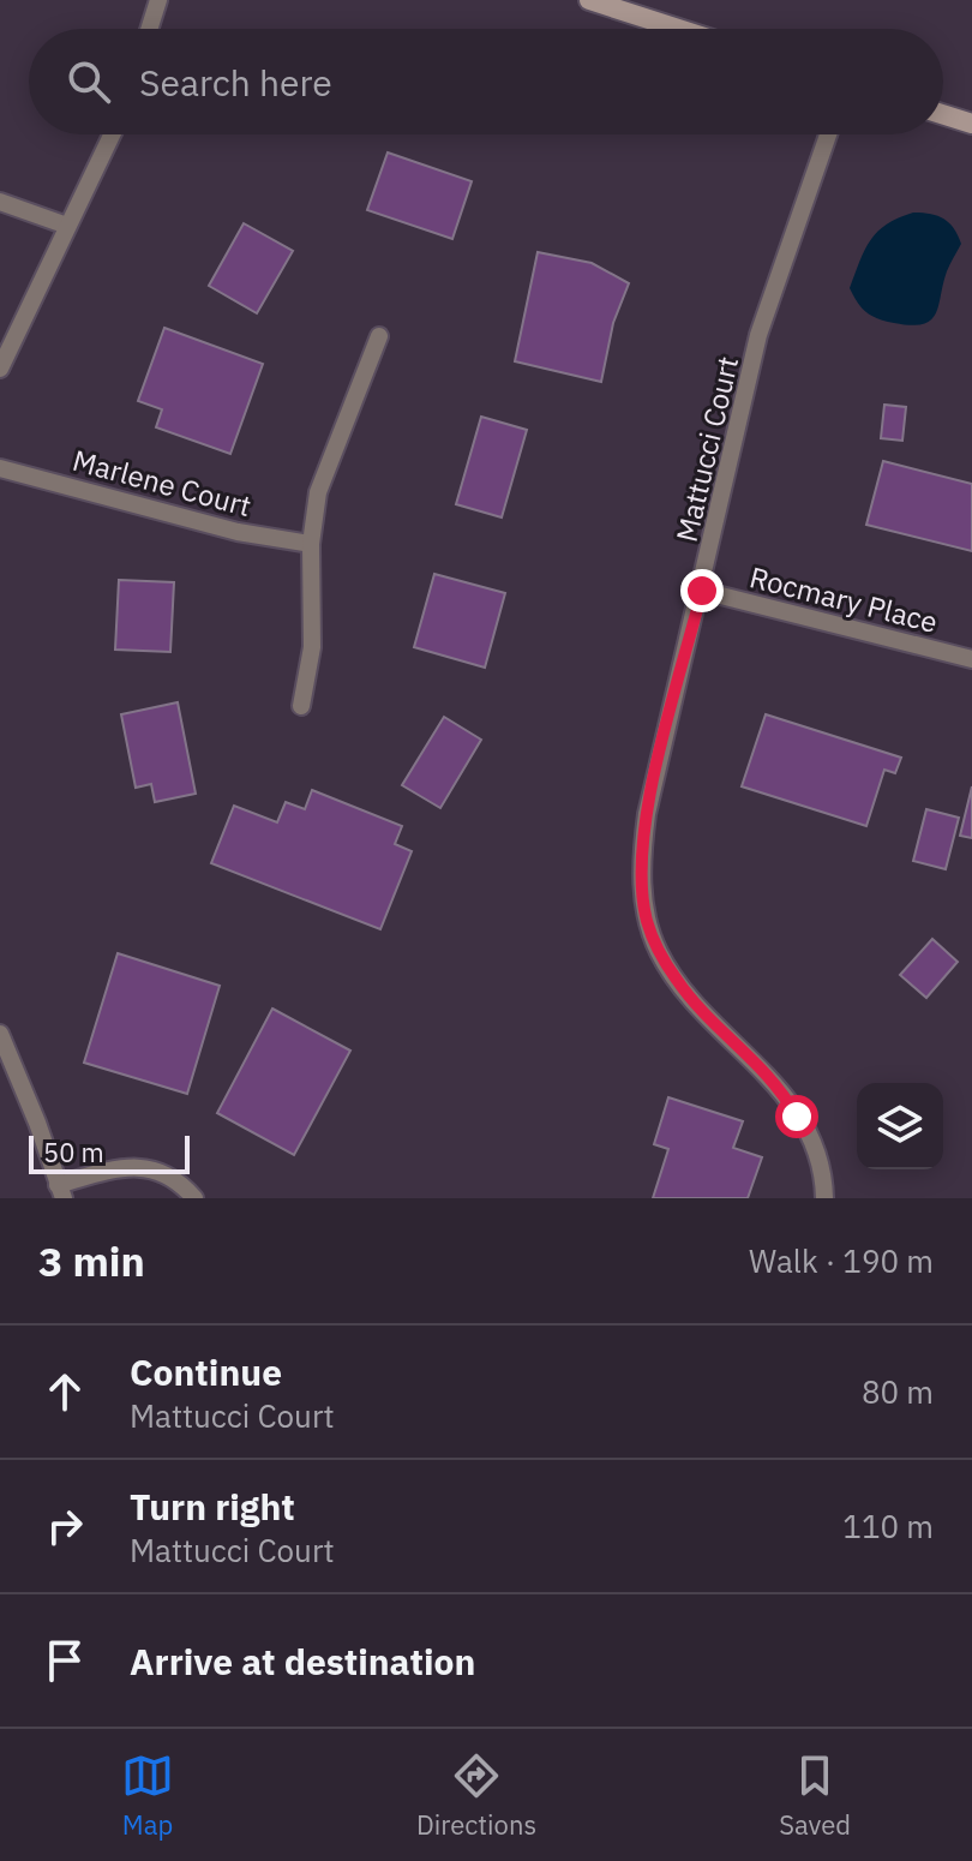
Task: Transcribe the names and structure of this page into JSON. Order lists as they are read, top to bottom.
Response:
{
  "streets": {
    "street": ["Mattucci Court", "Marlene Court", "Rocmary Place"]
  },
  "crossings": [
    ["Mattucci Court", "Rocmary Place"]
  ],
  "scale_bar": "50 m",
  "page": {
    "search": "Search here",
    "scale": "50 m",
    "heading": ["3 min", "Walk · 190 m"],
    "list": [
      ["Continue", "Mattucci Court", "80 m"],
      ["Turn right", "Mattucci Court", "110 m"],
      "Arrive at destination"
    ],
    "nav": ["Map", "Directions", "Saved"]
  }
}
